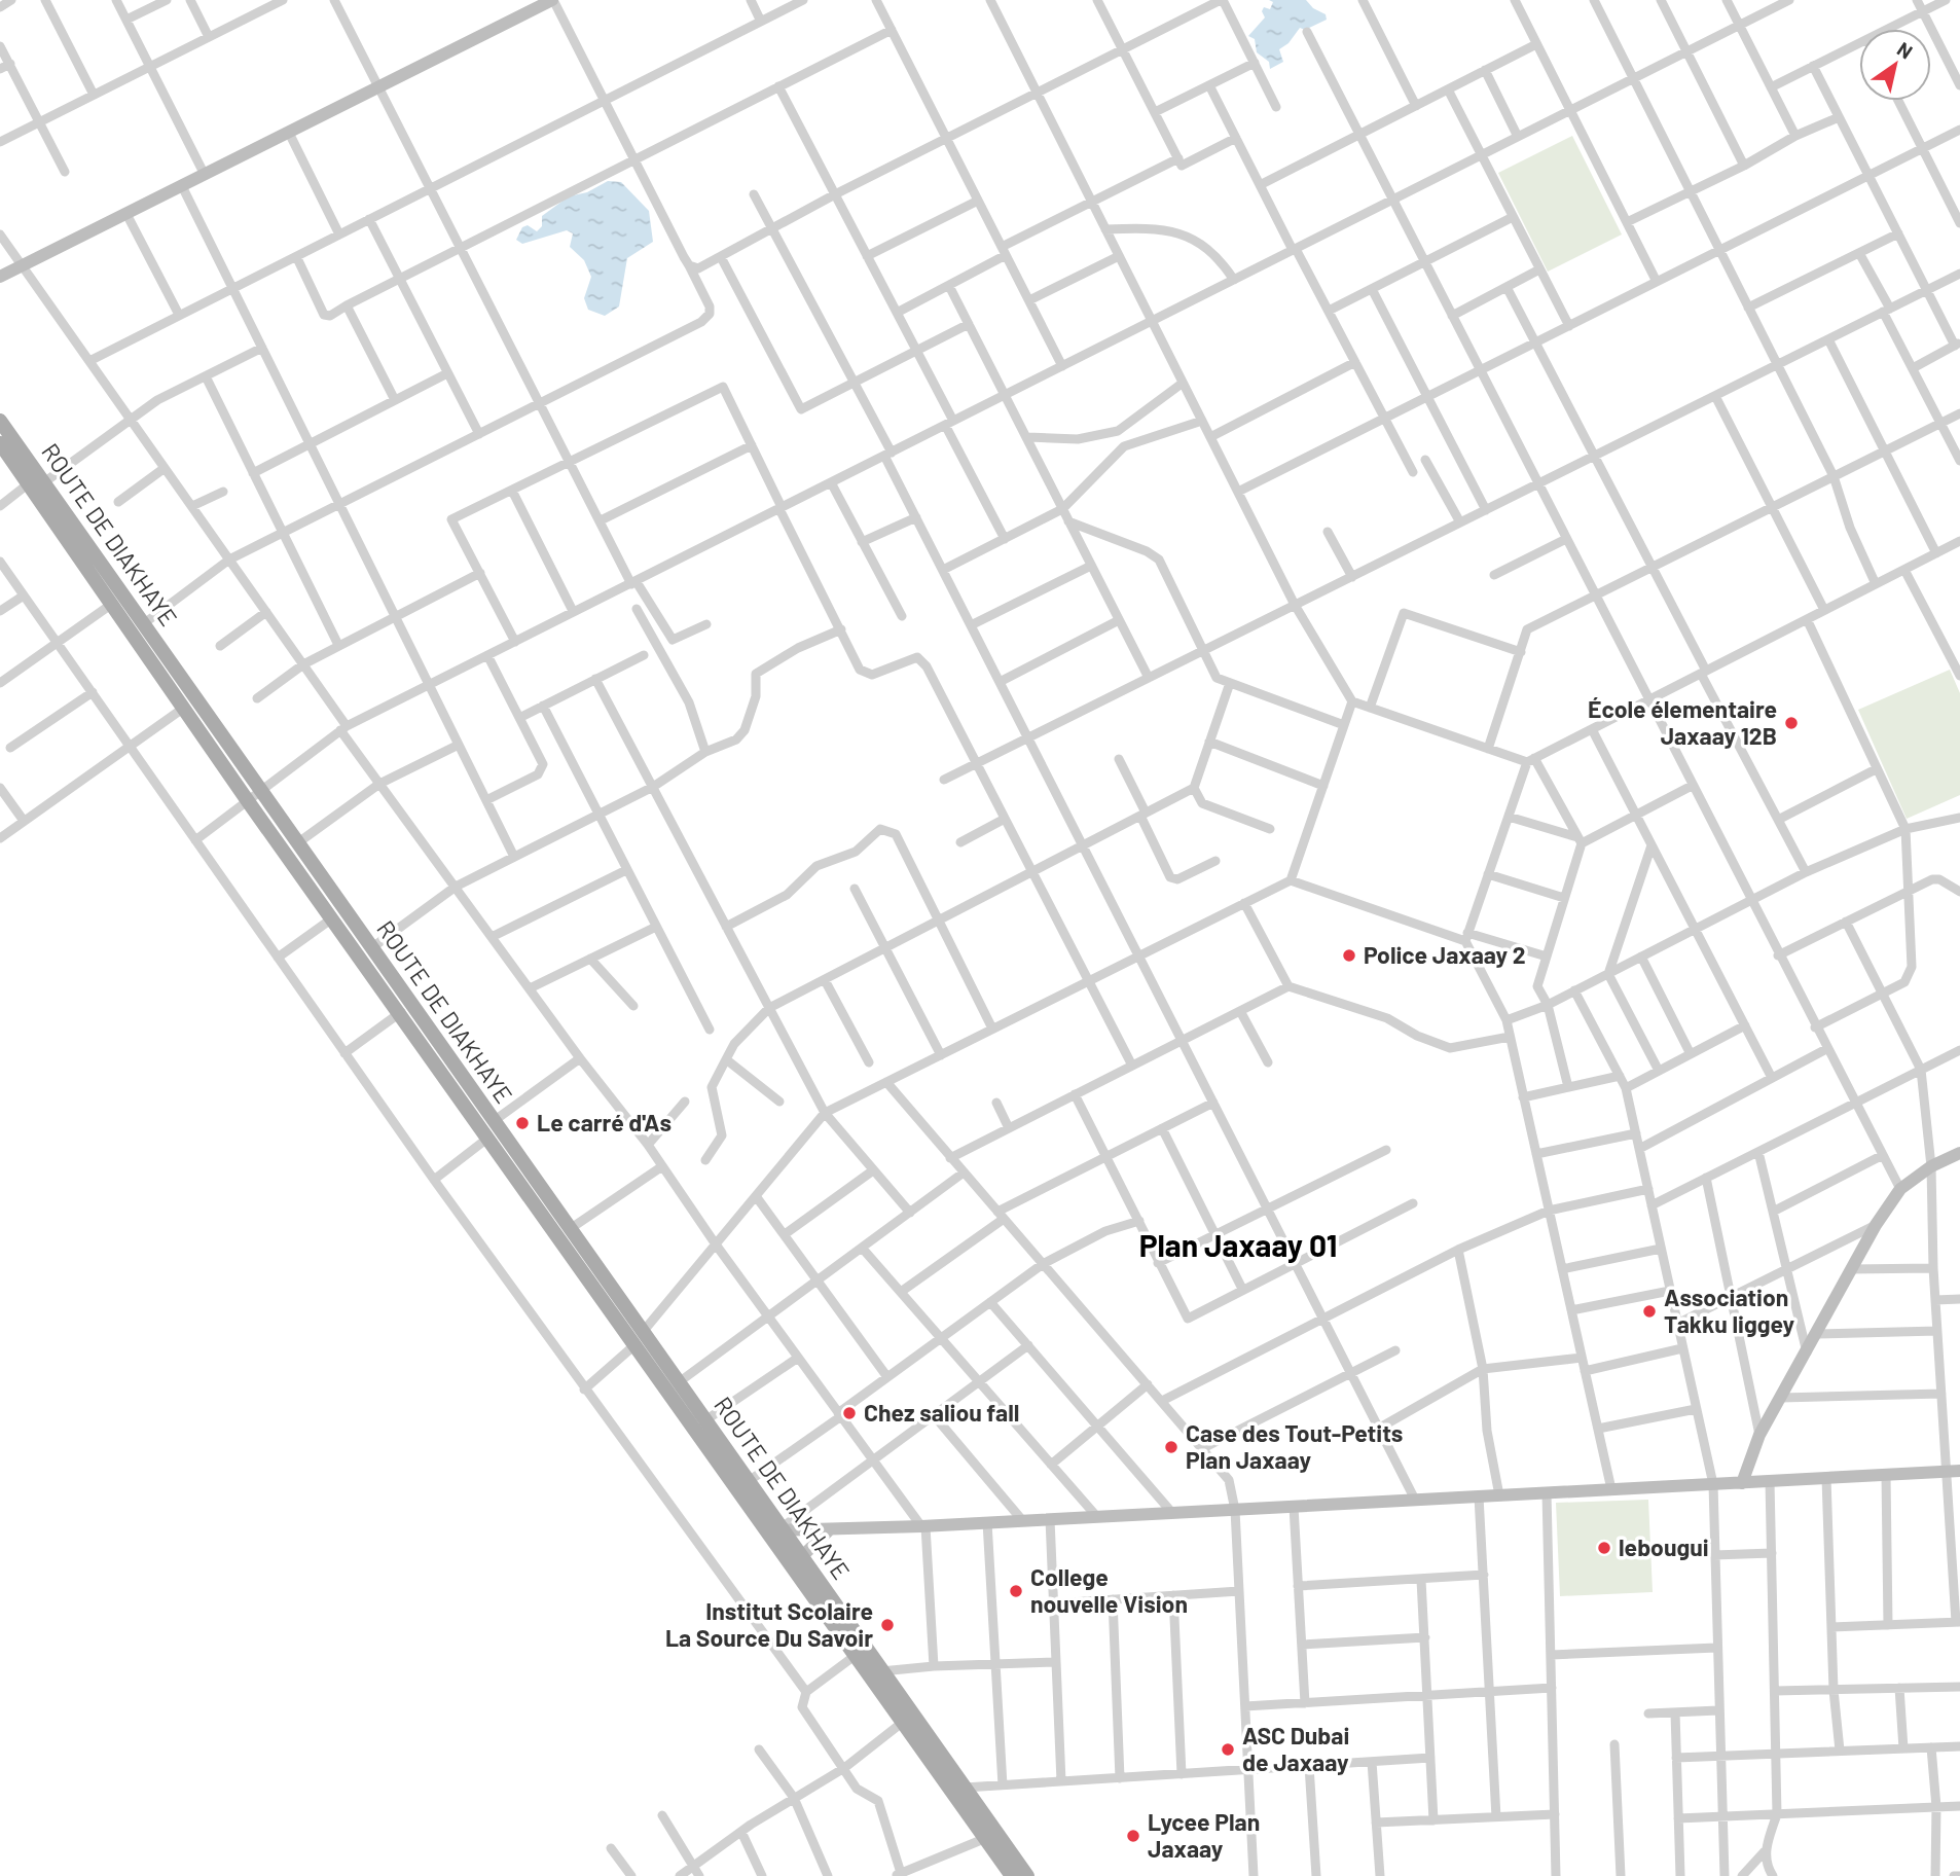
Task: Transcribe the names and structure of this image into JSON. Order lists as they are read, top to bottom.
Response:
{
  "streets": {
    "main road": ["ROUTE DE DIAKHAYE"]
  },
  "districts": ["Plan Jaxaay 01"],
  "places": [
    "École élementaire Jaxaay 12B",
    "Police Jaxaay 2",
    "Le carré d'As",
    "Association Takku liggey",
    "Chez saliou fall",
    "Case des Tout-Petits Plan Jaxaay",
    "lebougui",
    "College nouvelle Vision",
    "Institut Scolaire La Source Du Savoir",
    "ASC Dubai de Jaxaay",
    "Lycee Plan Jaxaay"
  ],
  "north": "top right"
}
